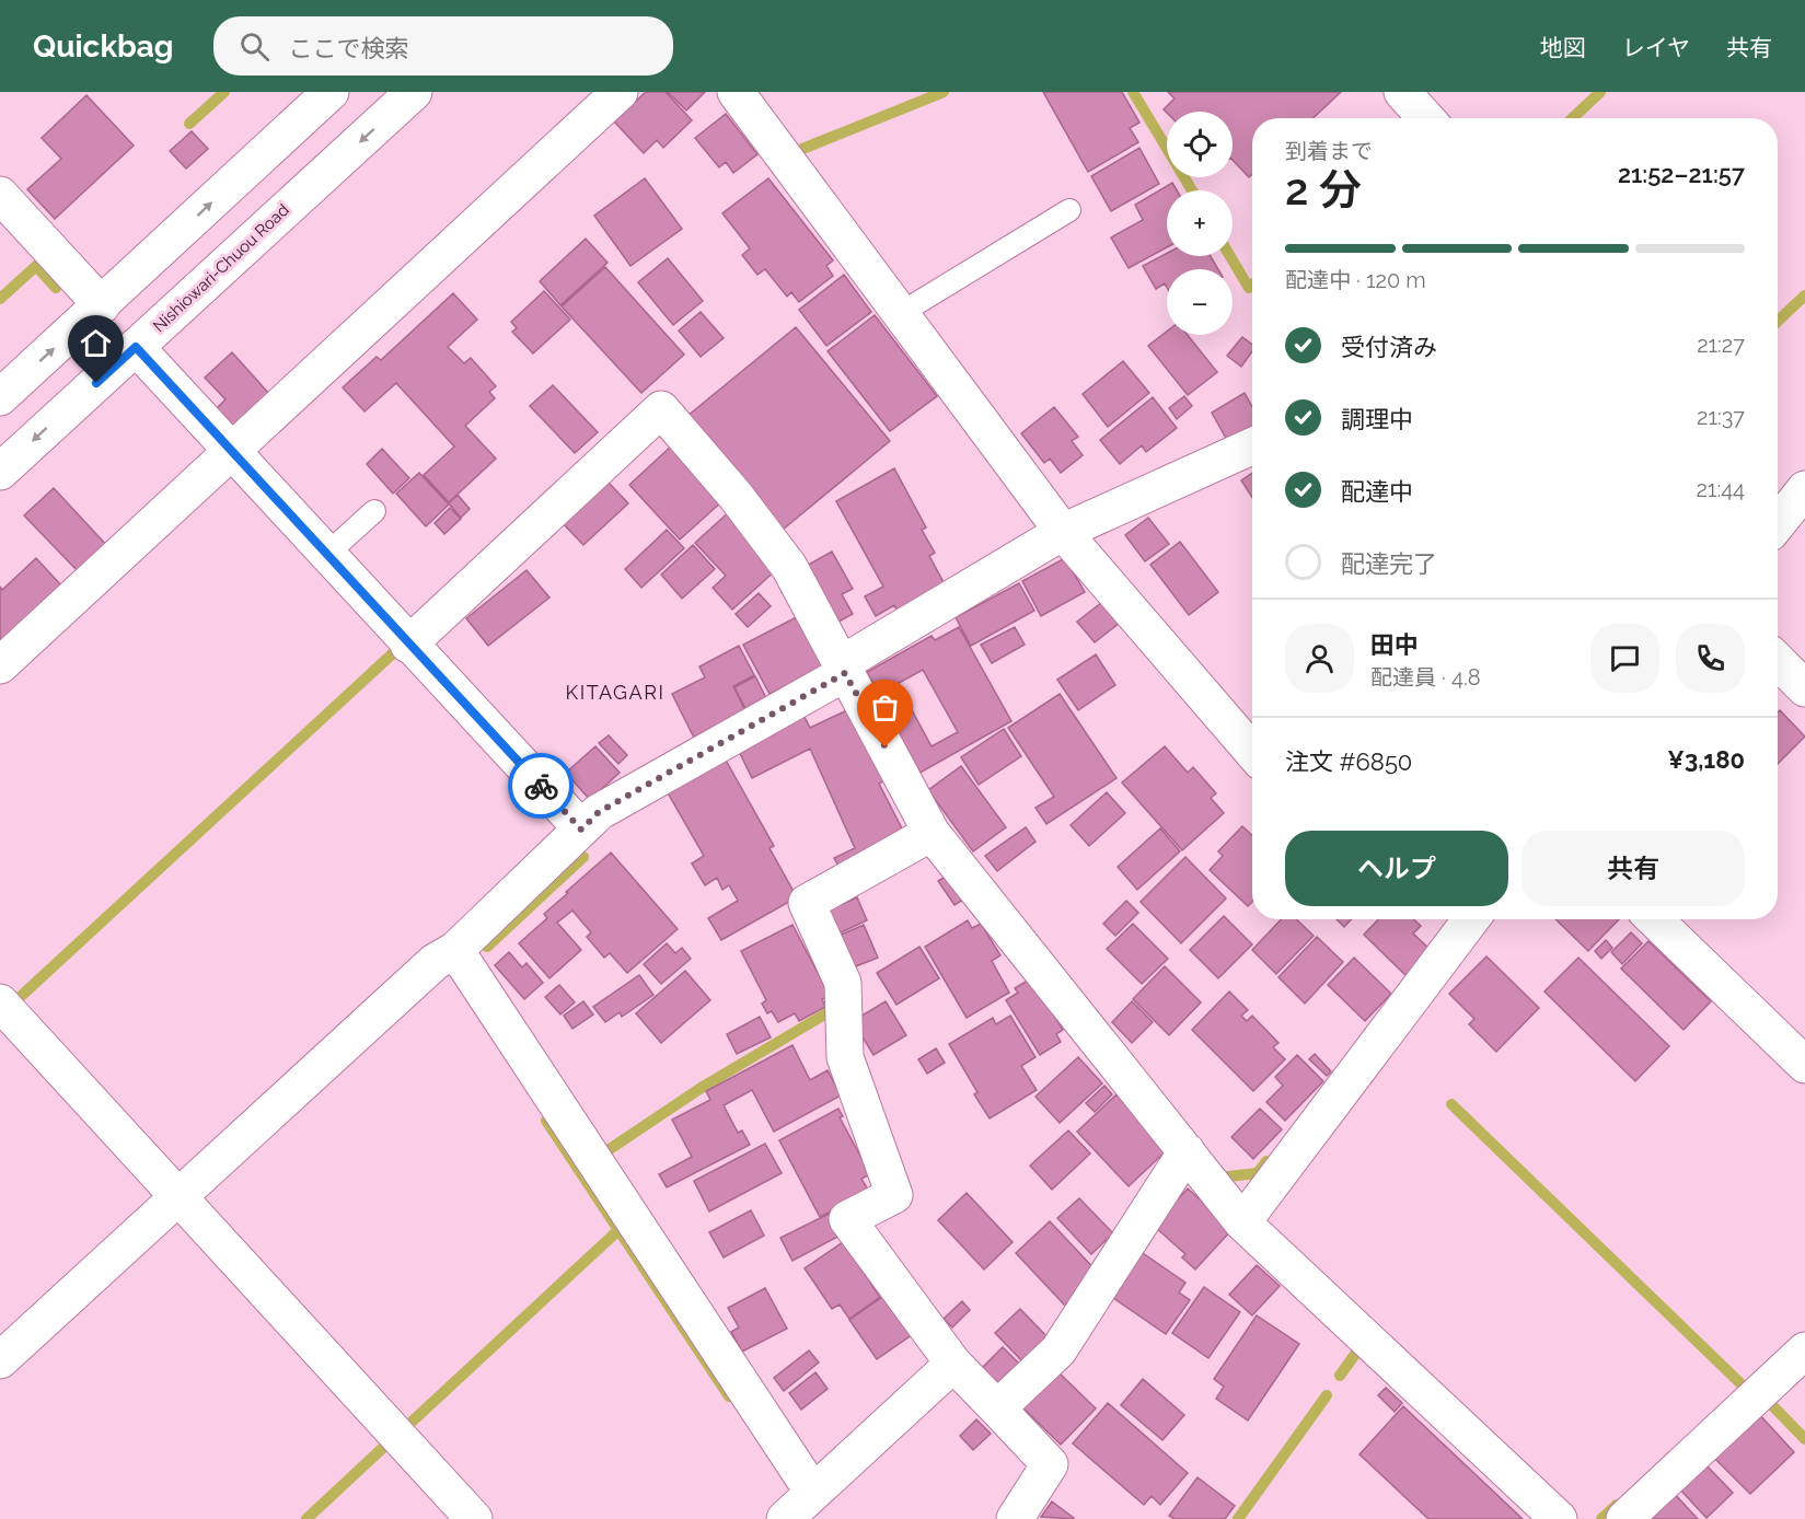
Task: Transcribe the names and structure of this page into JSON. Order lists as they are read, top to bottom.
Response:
{
  "streets": {
    "street": ["Nishiowari-Chuou Road"]
  },
  "districts": ["KITAGARI"],
  "page": {
    "header": "Quickbag",
    "search": "ここで検索",
    "nav": ["地図", "レイヤ", "共有"],
    "map_buttons": ["+", "−"],
    "heading": ["2 分", "到着まで", "21:52–21:57"],
    "panel": [
      "田中",
      "配達員 · 4.8",
      "注文 #6850",
      "¥3,180"
    ],
    "bar": "配達中 · 120 m",
    "list": [
      ["受付済み", "21:27"],
      ["調理中", "21:37"],
      ["配達中", "21:44"],
      "配達完了"
    ],
    "buttons": ["ヘルプ", "共有"]
  }
}
